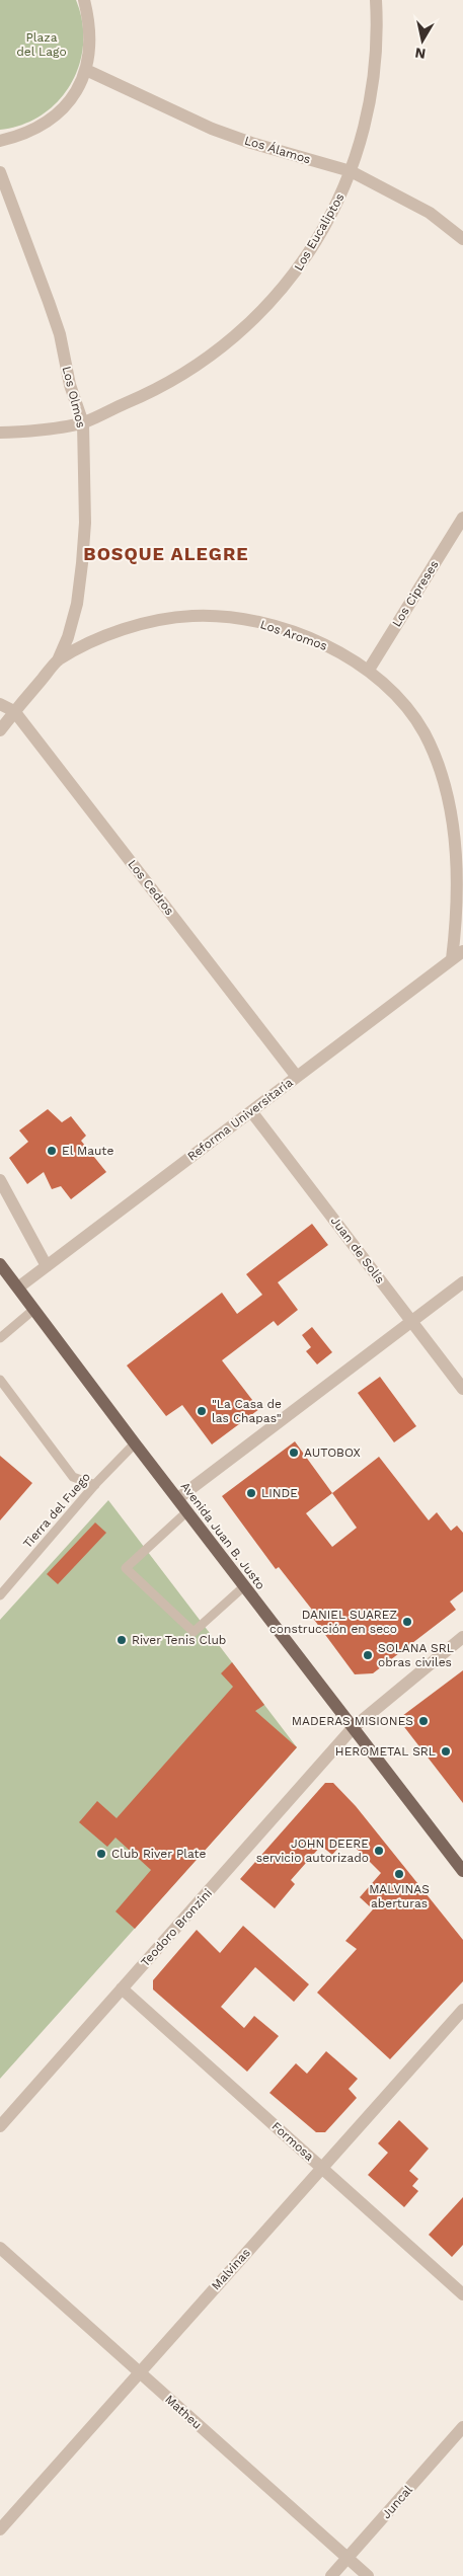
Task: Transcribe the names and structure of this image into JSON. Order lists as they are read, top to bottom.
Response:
{
  "streets": {
    "main road": ["Avenida Juan B. Justo"],
    "street": [
      "Los Álamos",
      "Los Eucaliptos",
      "Los Olmos",
      "Los Cipreses",
      "Los Aromos",
      "Los Cedros",
      "Reforma Universitaria",
      "Juan de Solís",
      "Teodoro Bronzini",
      "Formosa",
      "Malvinas",
      "Matheu",
      "Juncal"
    ],
    "lane": ["Tierra del Fuego"]
  },
  "crossings": [
    ["Los Álamos", "Los Eucaliptos"],
    ["Los Eucaliptos", "Los Olmos"],
    ["Los Olmos", "Los Aromos"],
    ["Los Cipreses", "Los Aromos"],
    ["Los Aromos", "Los Cedros"],
    ["Los Aromos", "Reforma Universitaria"],
    ["Los Cedros", "Reforma Universitaria"],
    ["Reforma Universitaria", "Juan de Solís"],
    ["Reforma Universitaria", "Avenida Juan B. Justo"],
    ["Tierra del Fuego", "Avenida Juan B. Justo"],
    ["Avenida Juan B. Justo", "Teodoro Bronzini"],
    ["Teodoro Bronzini", "Formosa"],
    ["Formosa", "Malvinas"],
    ["Malvinas", "Matheu"],
    ["Matheu", "Juncal"]
  ],
  "districts": ["BOSQUE ALEGRE"],
  "parks": ["Plaza del Lago"],
  "places": [
    "El Maute",
    "\"La Casa de las Chapas\"",
    "AUTOBOX",
    "LINDE",
    "DANIEL SUAREZ construcción en seco",
    "River Tenis Club",
    "SOLANA SRL obras civiles",
    "MADERAS MISIONES",
    "HEROMETAL SRL",
    "JOHN DEERE servicio autorizado",
    "Club River Plate",
    "MALVINAS aberturas"
  ],
  "north": "bottom"
}
